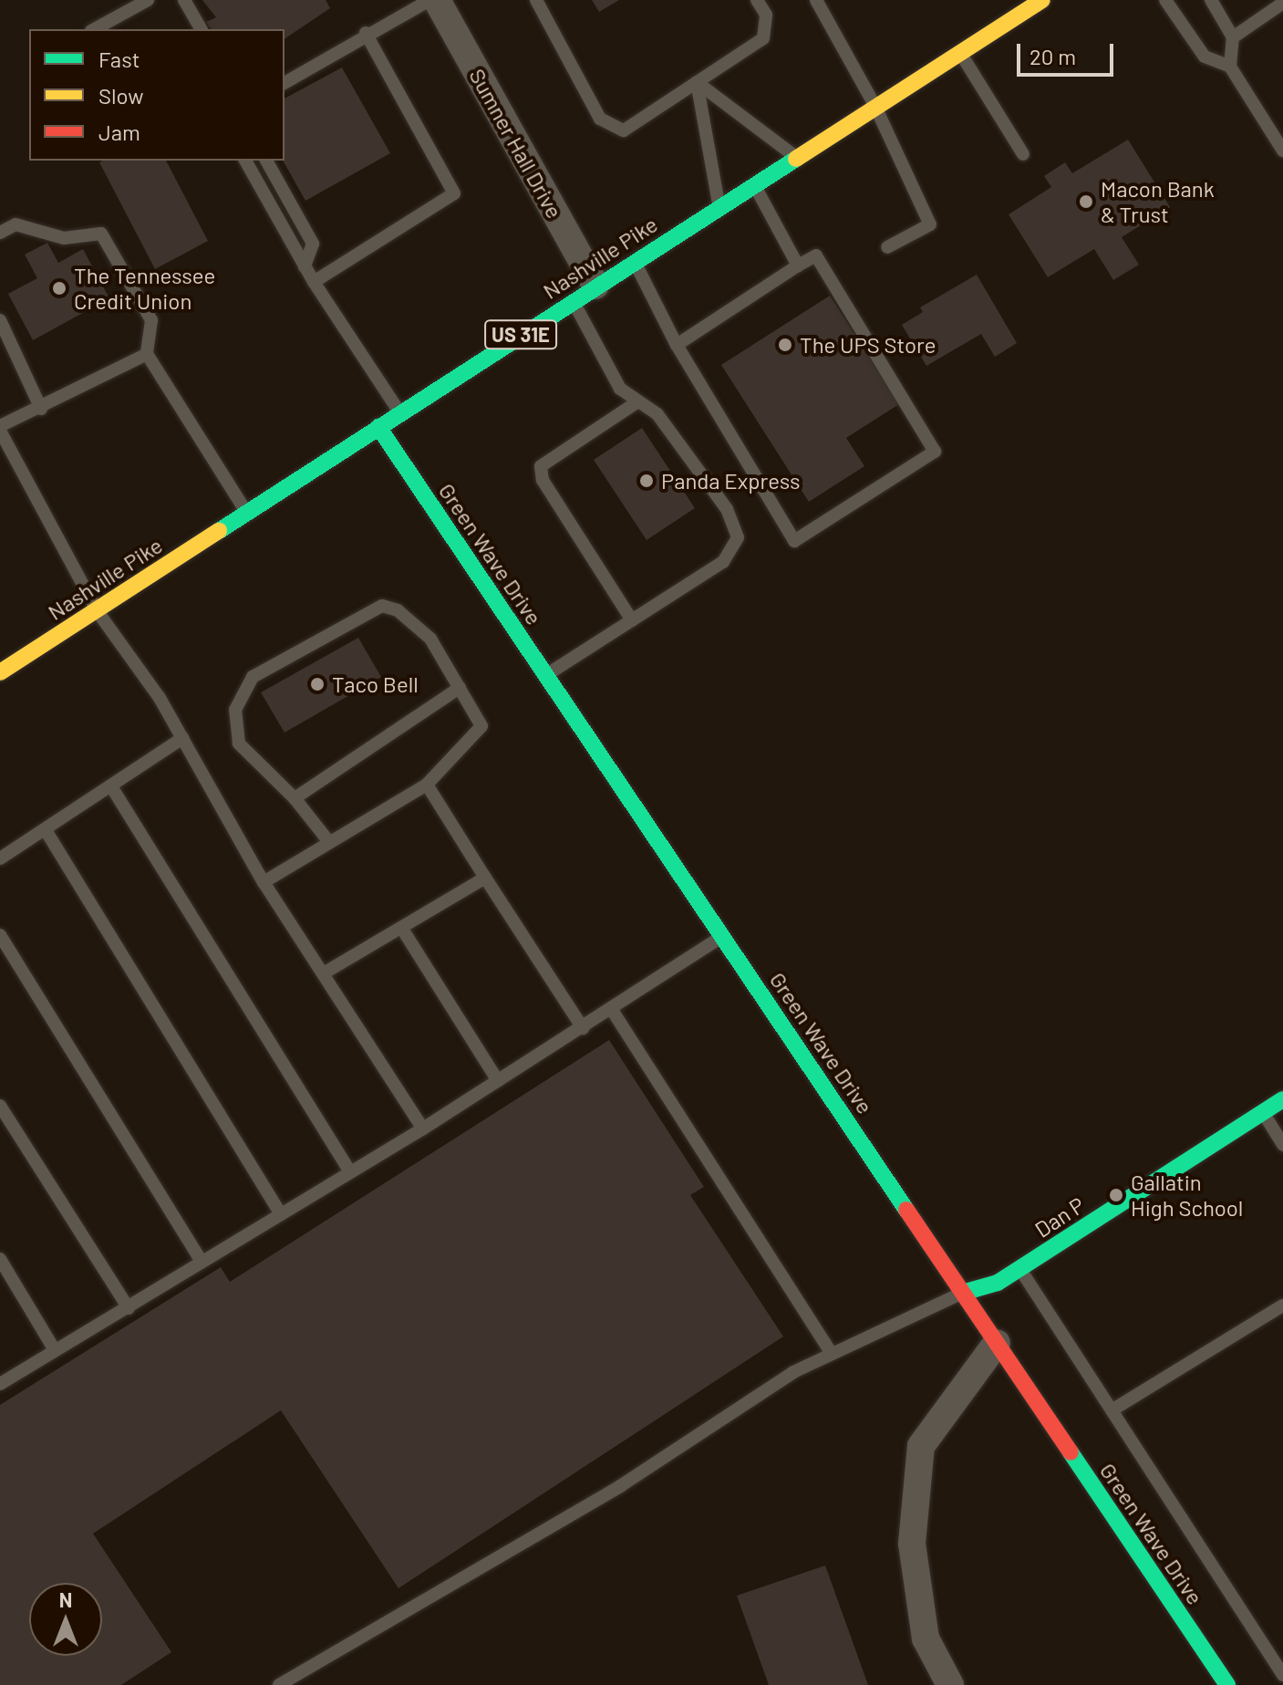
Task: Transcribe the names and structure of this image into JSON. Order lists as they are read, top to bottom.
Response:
{
  "streets": {
    "street": [
      "Sumner Hall Drive",
      "Nashville Pike",
      "US 31E",
      "Green Wave Drive",
      "Dan P"
    ]
  },
  "crossings": [
    ["Sumner Hall Drive", "Nashville Pike"],
    ["Nashville Pike", "Green Wave Drive"],
    ["Green Wave Drive", "Dan P"]
  ],
  "places": [
    "Macon Bank & Trust",
    "The Tennessee Credit Union",
    "The UPS Store",
    "Panda Express",
    "Taco Bell",
    "Gallatin High School"
  ],
  "legend": ["Fast", "Slow", "Jam"],
  "scale_bar": "20 m",
  "north": "top"
}
